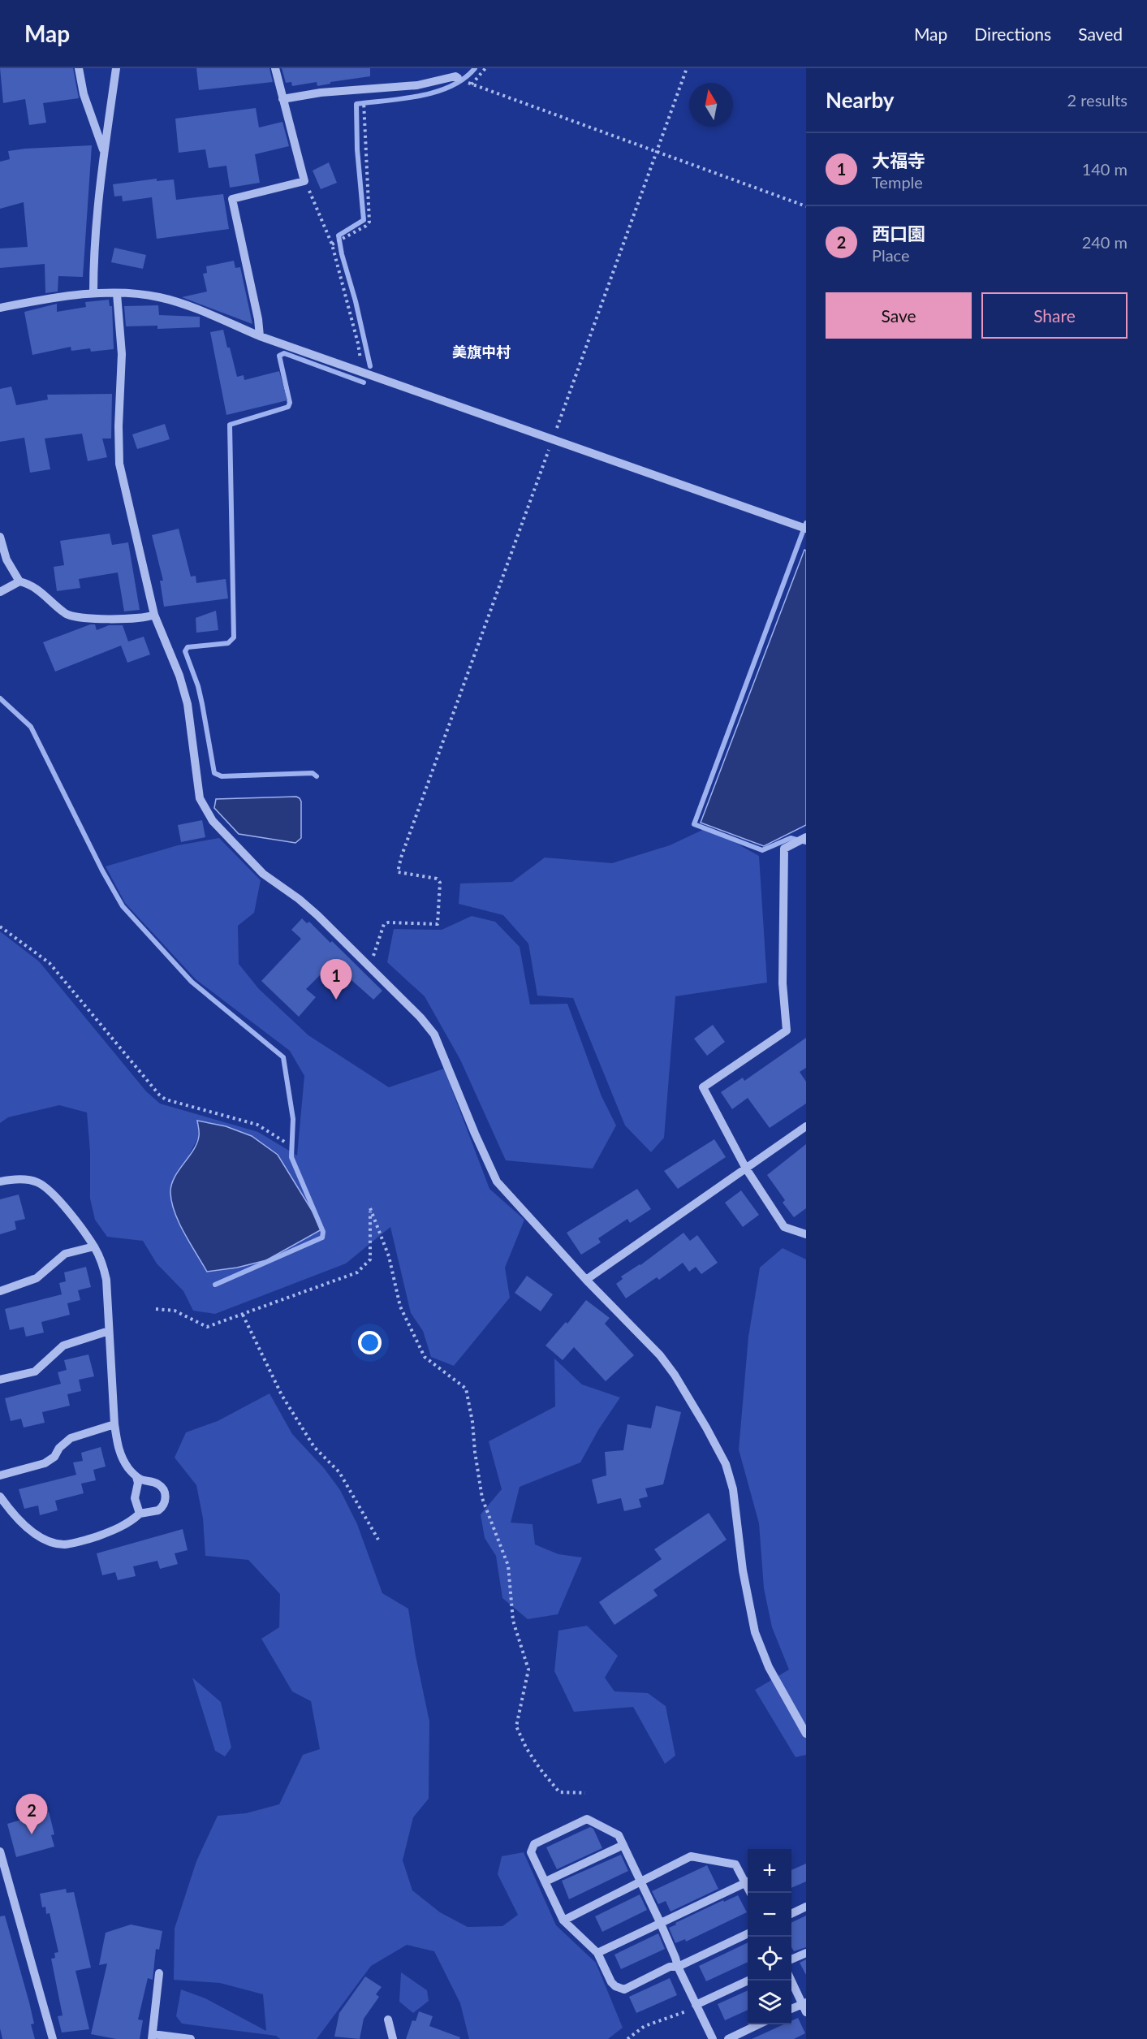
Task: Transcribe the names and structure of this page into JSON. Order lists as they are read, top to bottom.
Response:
{
  "districts": ["美旗中村"],
  "north": "top",
  "page": {
    "header": "Map",
    "nav": ["Map", "Directions", "Saved"],
    "heading": ["Nearby", "2 results"],
    "list": [
      {
        "mark": "1",
        "name": "大福寺",
        "note": "Temple",
        "value": "140 m"
      },
      {
        "mark": "2",
        "name": "西口園",
        "note": "Place",
        "value": "240 m"
      }
    ],
    "buttons": ["Save", "Share"],
    "pins": ["1", "2"],
    "map_buttons": ["+", "−"]
  }
}
